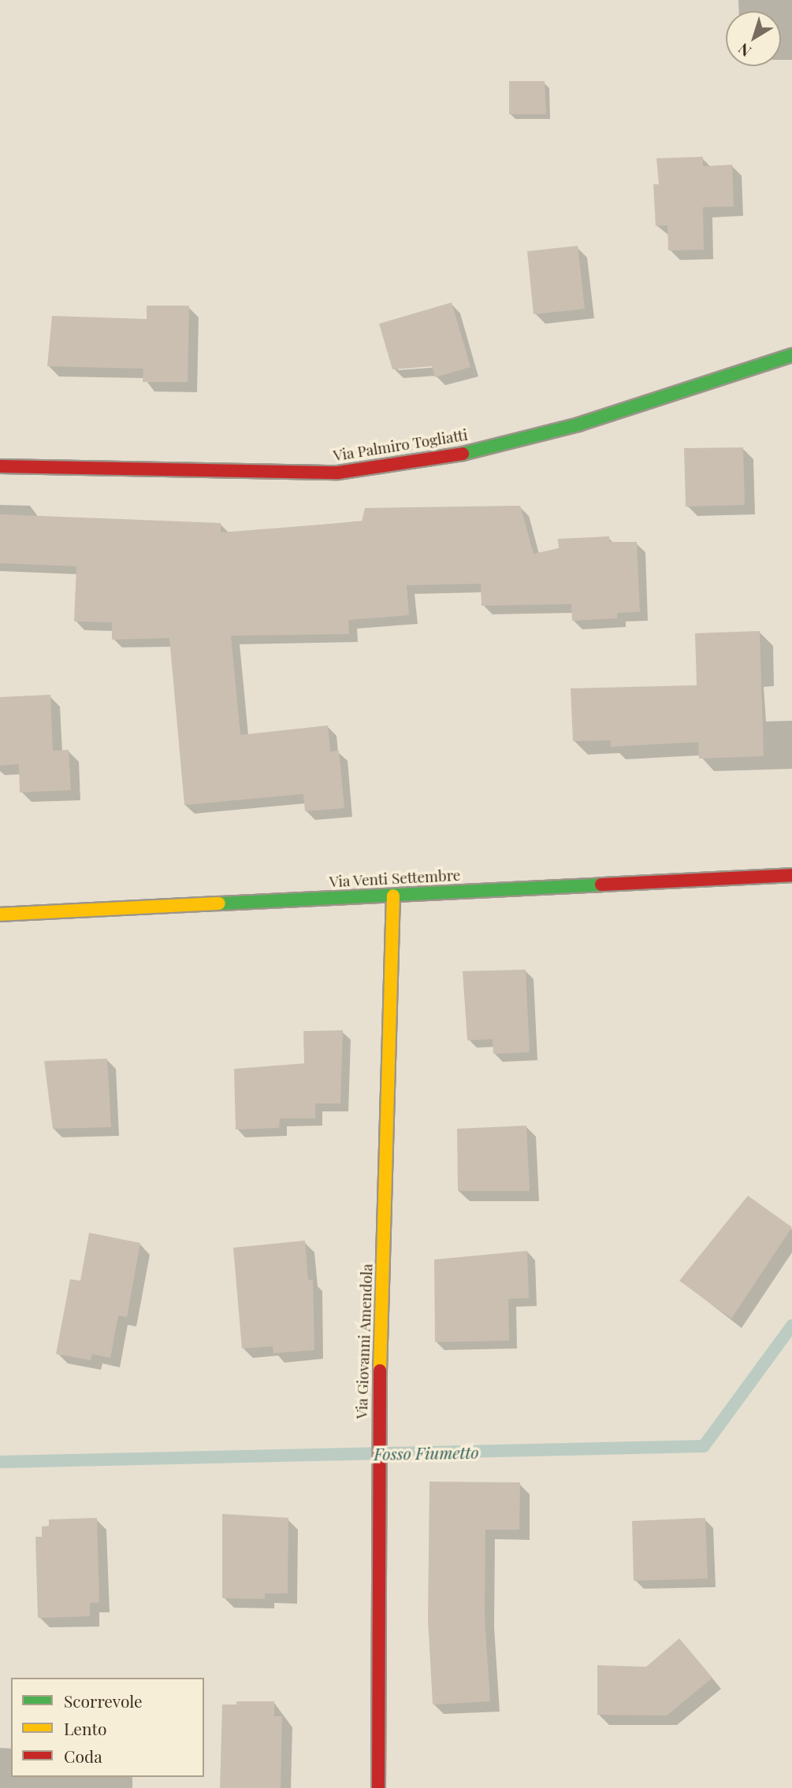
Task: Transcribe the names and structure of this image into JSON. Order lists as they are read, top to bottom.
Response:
{
  "streets": {
    "street": ["Via Palmiro Togliatti", "Via Venti Settembre", "Via Giovanni Amendola"]
  },
  "crossings": [
    ["Via Venti Settembre", "Via Giovanni Amendola"]
  ],
  "water": ["Fosso Fiumetto"],
  "legend": ["Scorrevole", "Lento", "Coda"],
  "north": "bottom left"
}
